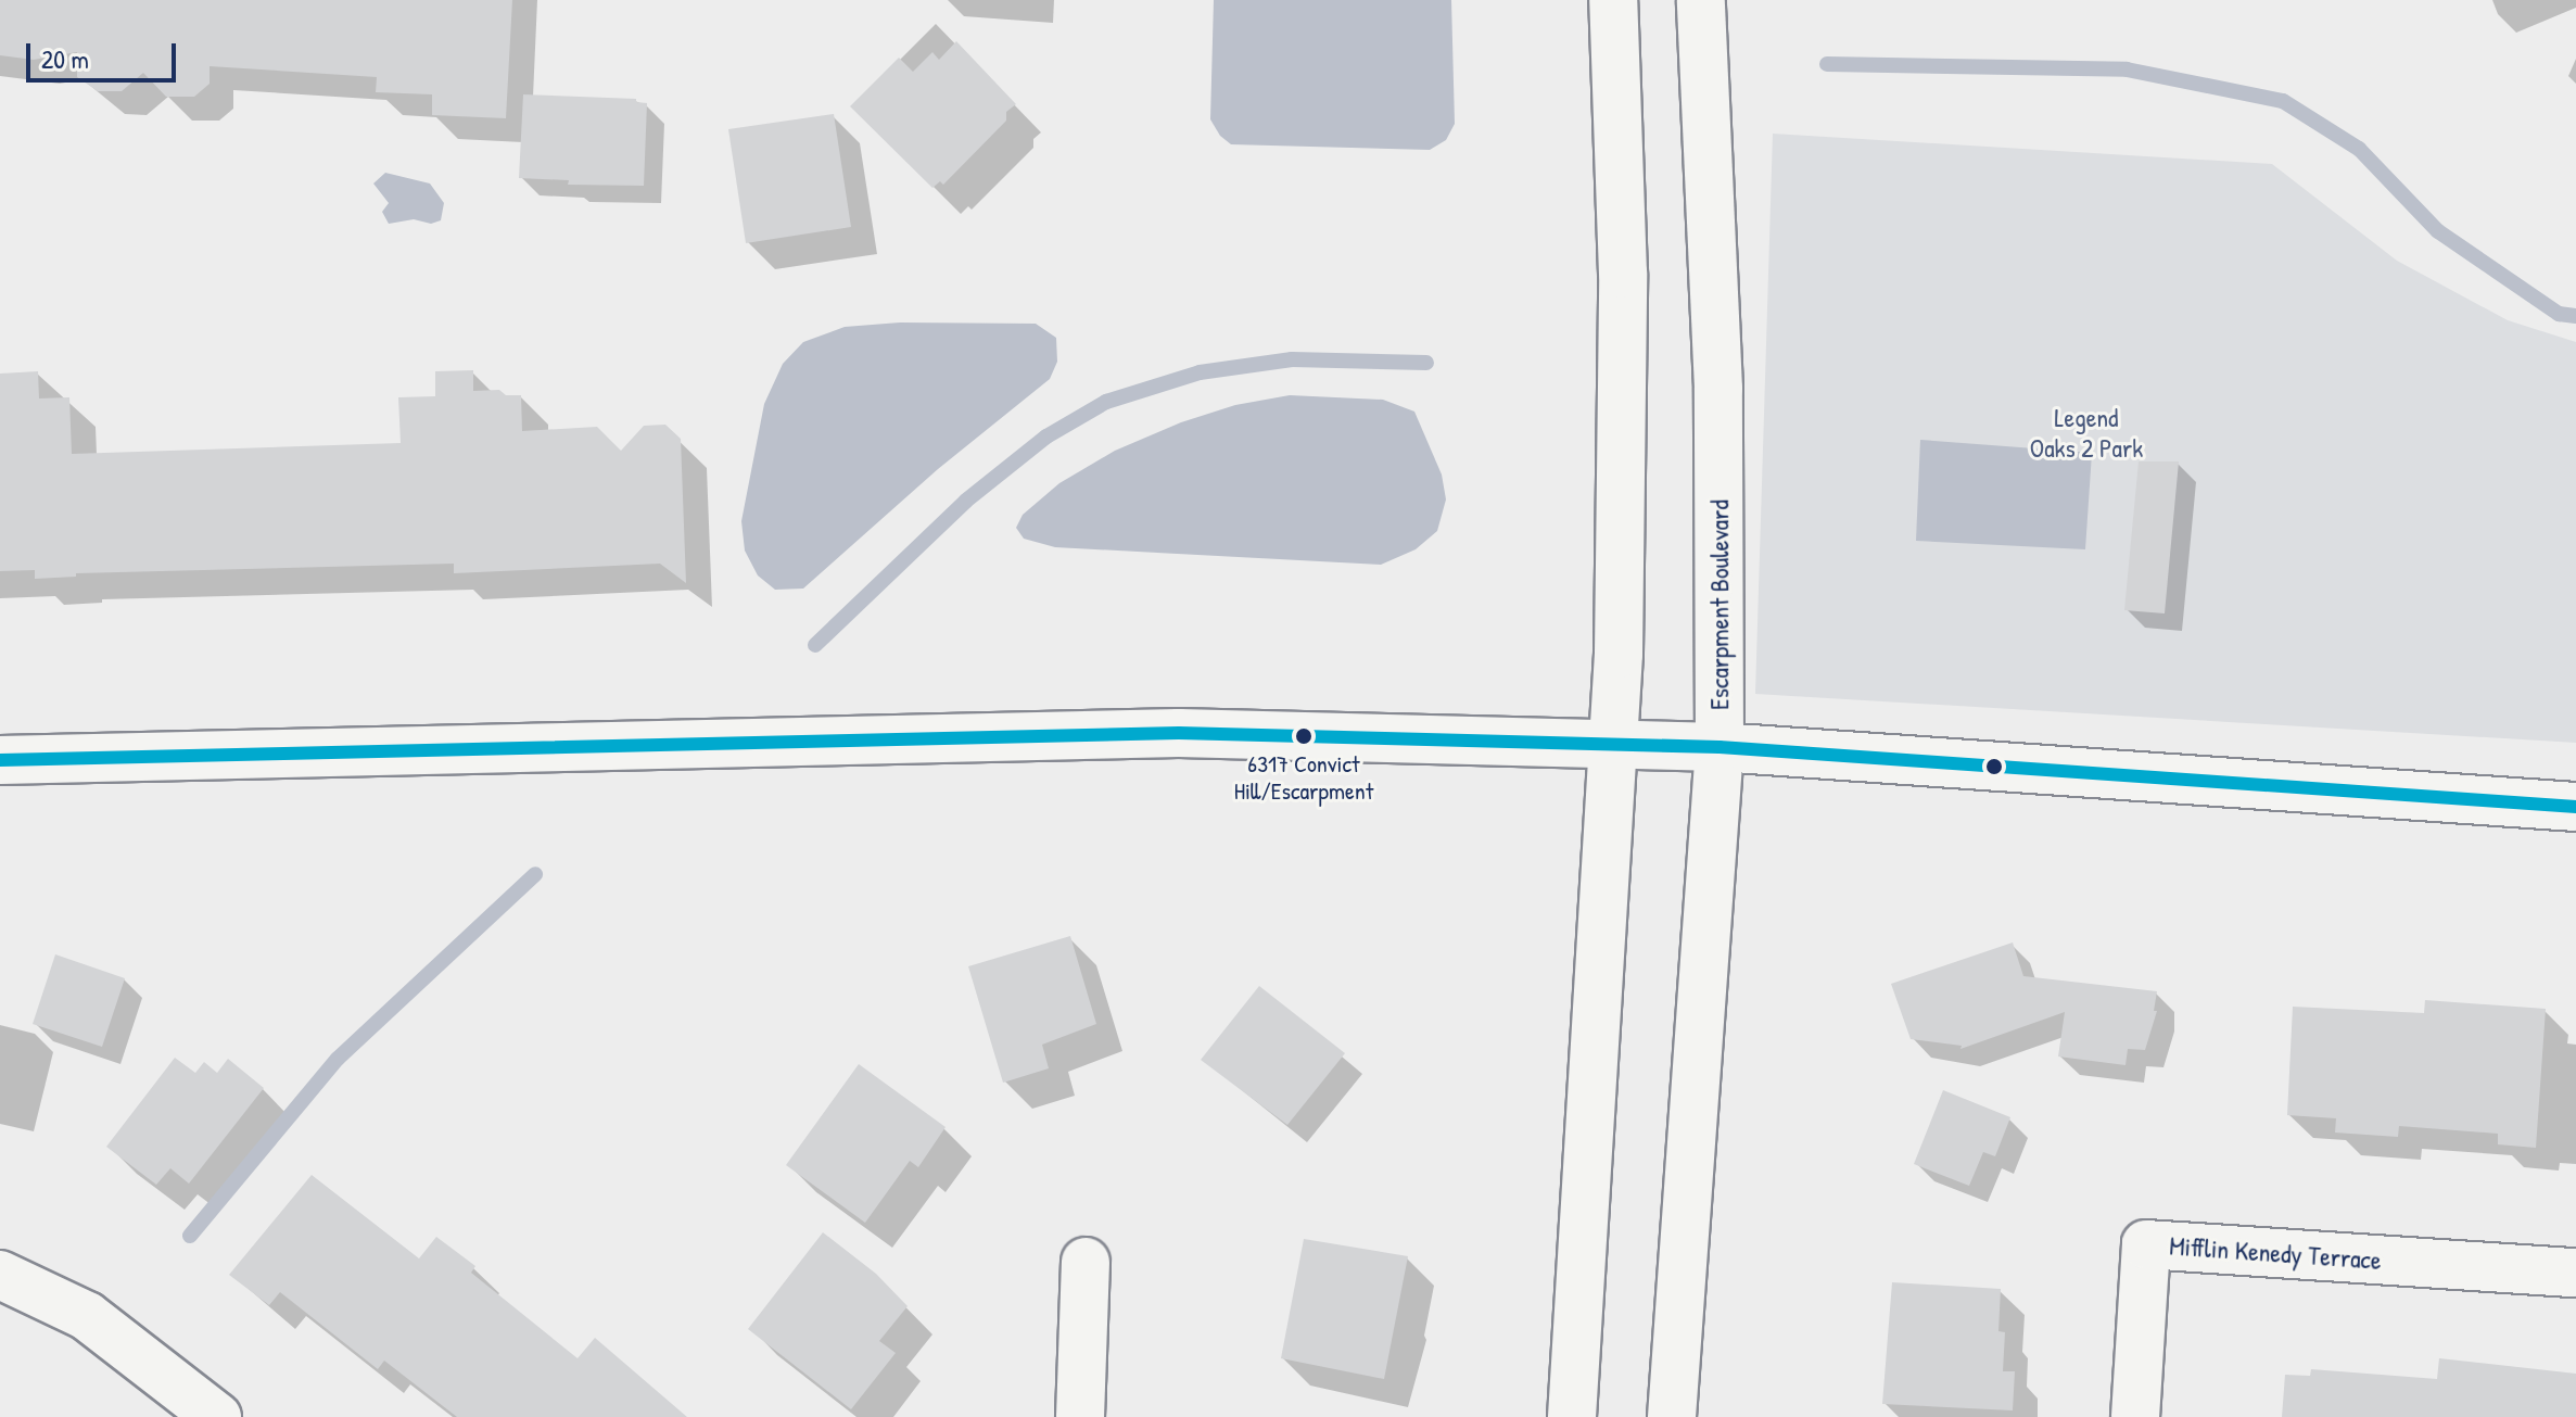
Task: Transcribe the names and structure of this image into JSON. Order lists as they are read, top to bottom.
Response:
{
  "streets": {
    "street": ["Escarpment Boulevard", "Mifflin Kenedy Terrace"]
  },
  "parks": ["Legend Oaks 2 Park"],
  "places": ["6317 Convict Hill/Escarpment"],
  "scale_bar": "20 m"
}
